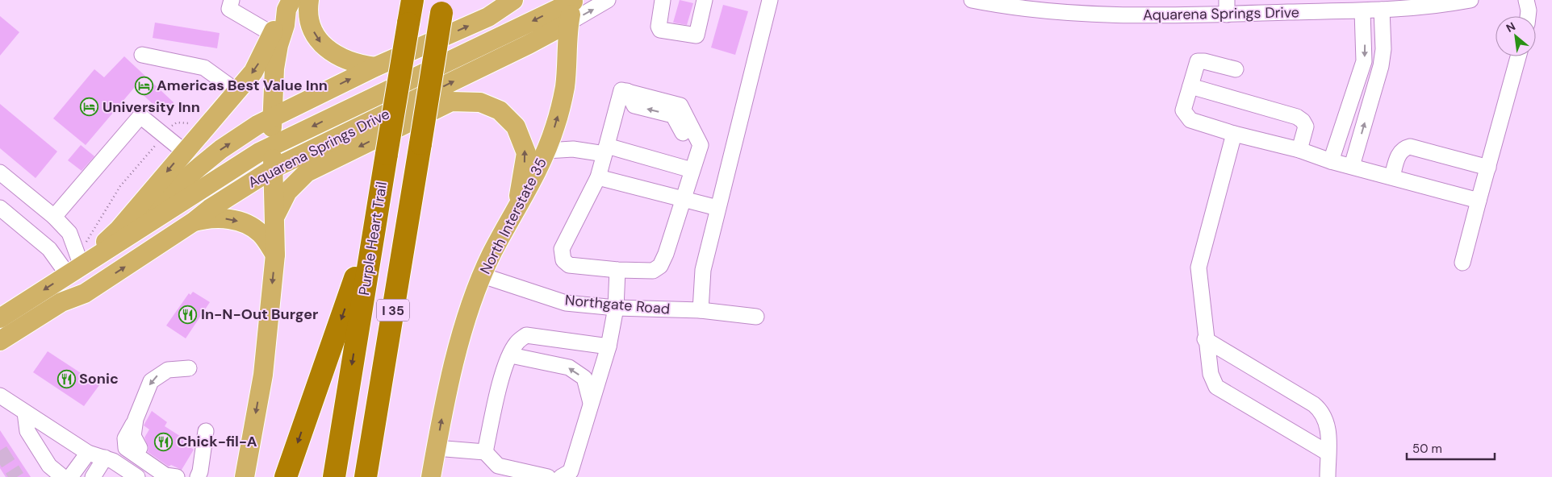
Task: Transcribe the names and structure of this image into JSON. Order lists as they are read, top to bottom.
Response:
{
  "streets": {
    "highway": ["Purple Heart Trail", "I 35"],
    "main road": ["Aquarena Springs Drive", "North Interstate 35"],
    "street": ["Northgate Road"]
  },
  "crossings": [
    ["Aquarena Springs Drive", "North Interstate 35"],
    ["North Interstate 35", "Northgate Road"]
  ],
  "one_way": ["North Interstate 35"],
  "places": {
    "hotel": ["Americas Best Value Inn", "University Inn"],
    "restaurant": ["In-N-Out Burger", "Sonic", "Chick-fil-A"]
  },
  "scale_bar": "50 m",
  "north": "top left"
}
